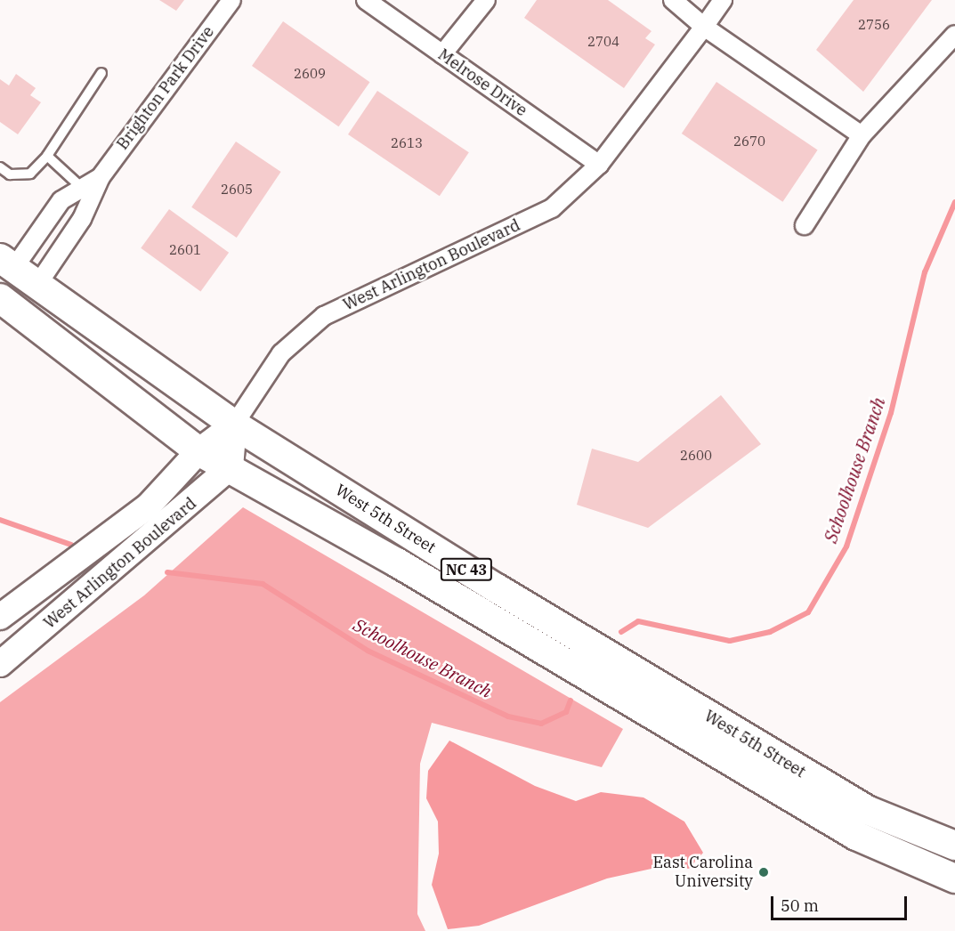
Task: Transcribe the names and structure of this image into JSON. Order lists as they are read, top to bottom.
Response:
{
  "streets": {
    "main road": ["West Arlington Boulevard", "West 5th Street", "NC 43"],
    "street": ["Melrose Drive", "Brighton Park Drive"]
  },
  "crossings": [
    ["Melrose Drive", "West Arlington Boulevard"],
    ["Brighton Park Drive", "West 5th Street"],
    ["West Arlington Boulevard", "West 5th Street"]
  ],
  "water": ["Schoolhouse Branch"],
  "places": ["East Carolina University"],
  "house_numbers": [
    "2756",
    "2704",
    "2609",
    "2670",
    "2613",
    "2605",
    "2601",
    "2600"
  ],
  "scale_bar": "50 m"
}
